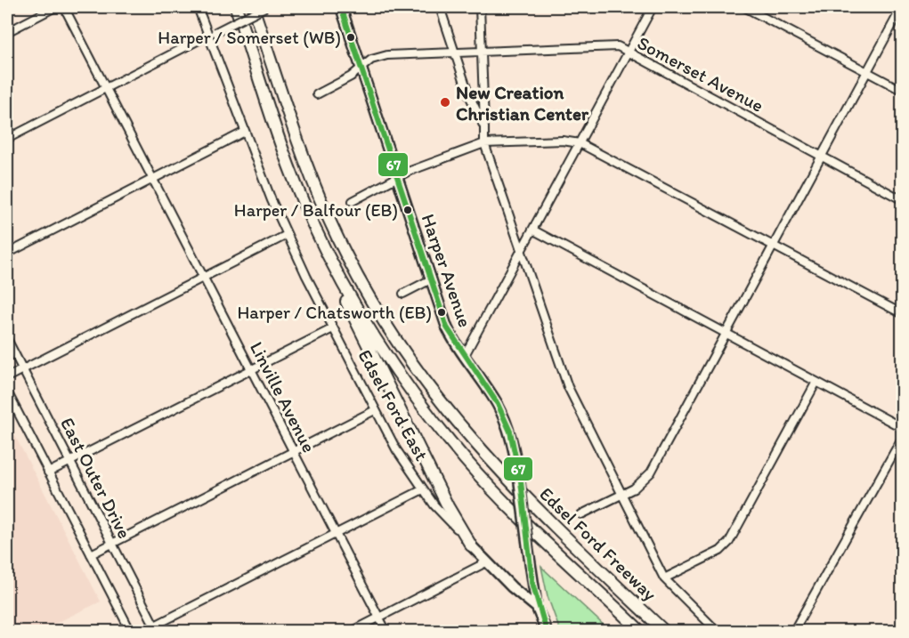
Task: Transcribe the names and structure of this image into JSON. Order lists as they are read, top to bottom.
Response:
{
  "streets": {
    "highway": ["Edsel Ford Freeway"],
    "main road": ["Harper Avenue", "Edsel Ford East"],
    "street": ["Somerset Avenue", "Linville Avenue", "East Outer Drive"]
  },
  "crossings": [
    ["Somerset Avenue", "Harper Avenue"],
    ["Harper Avenue", "Edsel Ford East"]
  ],
  "places": [
    "Harper / Somerset (WB)",
    "New Creation Christian Center",
    "Harper / Balfour (EB)",
    "Harper / Chatsworth (EB)"
  ],
  "lines": ["transit line 67"]
}
